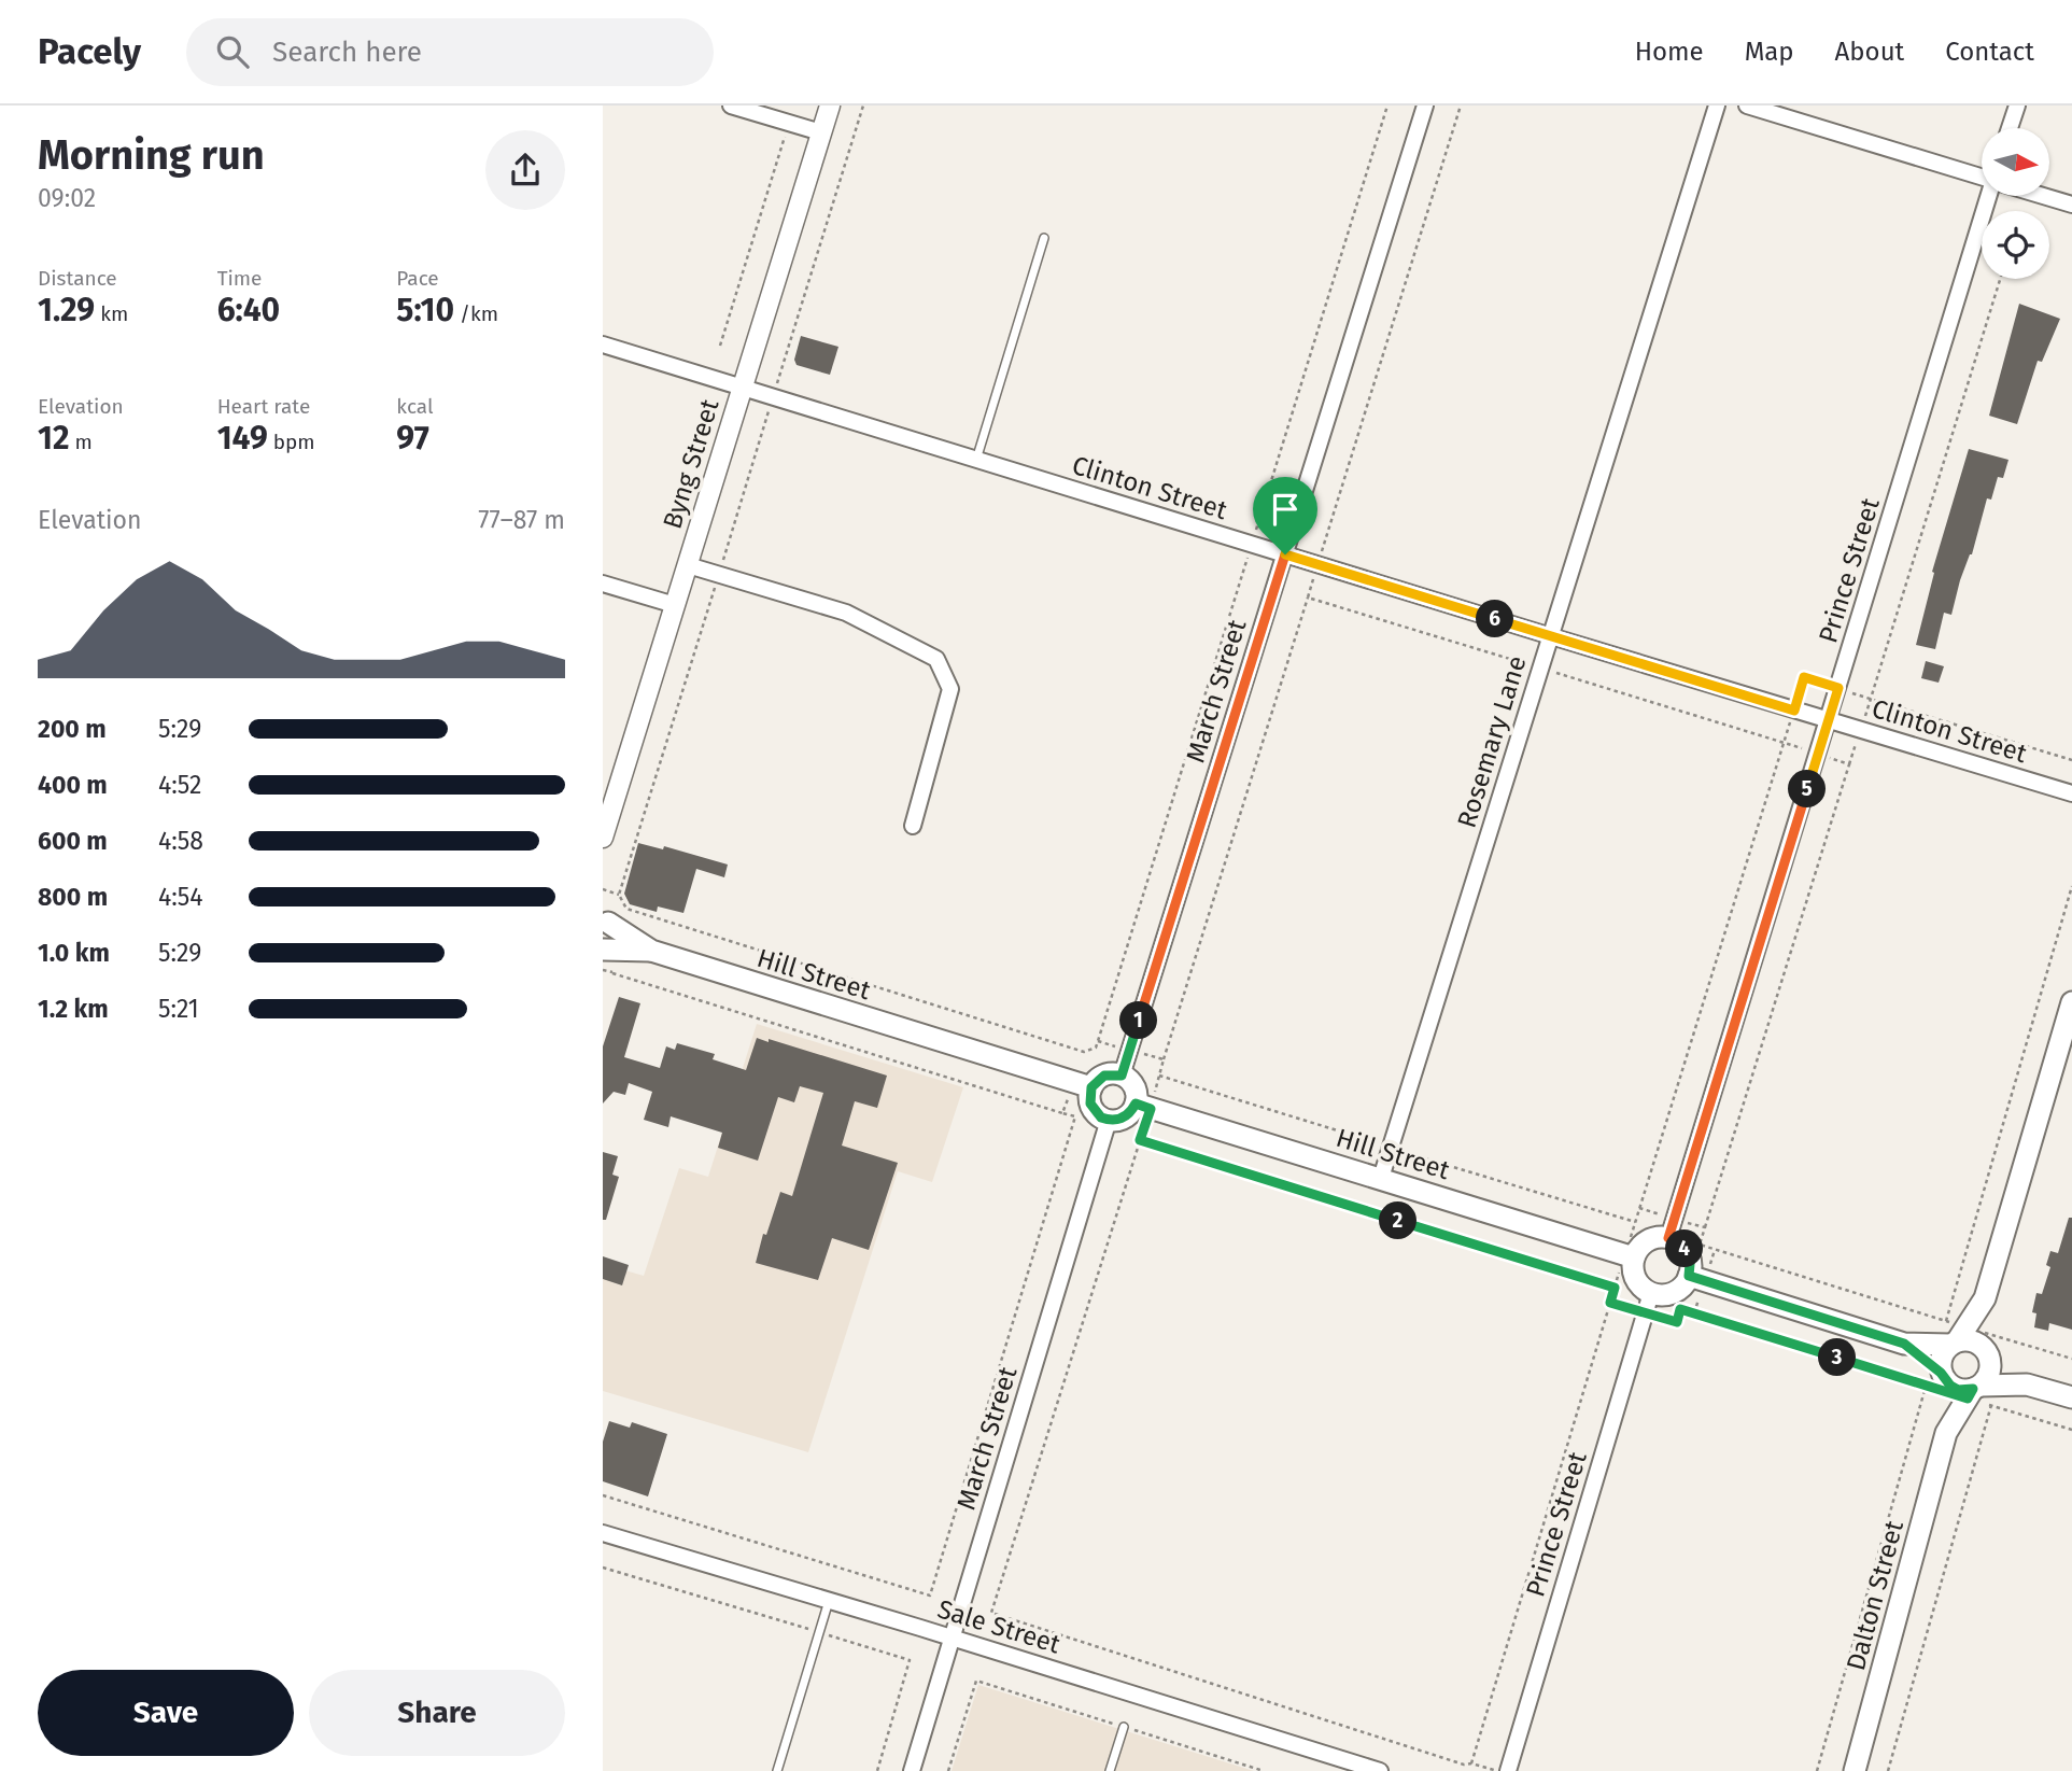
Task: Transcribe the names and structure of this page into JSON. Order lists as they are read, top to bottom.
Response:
{
  "streets": {
    "main road": ["Hill Street", "Dalton Street"],
    "street": [
      "Byng Street",
      "Clinton Street",
      "Prince Street",
      "March Street",
      "Rosemary Lane",
      "Sale Street"
    ]
  },
  "crossings": [
    ["Byng Street", "Clinton Street"],
    ["Clinton Street", "Prince Street"],
    ["Clinton Street", "March Street"],
    ["Clinton Street", "Rosemary Lane"],
    ["Prince Street", "Hill Street"],
    ["March Street", "Sale Street"],
    ["Rosemary Lane", "Hill Street"]
  ],
  "north": "right",
  "page": {
    "header": "Pacely",
    "search": "Search here",
    "nav": [
      "Home",
      "Map",
      "About",
      "Contact"
    ],
    "heading": ["Morning run", "09:02"],
    "stats": [
      ["Distance", "1.29 km"],
      ["Time", "6:40"],
      ["Pace", "5:10 /km"],
      ["Elevation", "12 m"],
      ["Heart rate", "149 bpm"],
      ["kcal", "97"]
    ],
    "chart": ["Elevation", "77–87 m"],
    "pins": [
      "6",
      "5",
      "1",
      "2",
      "4",
      "3"
    ],
    "list": [
      {
        "name": "200 m",
        "note": "5:29"
      },
      {
        "name": "400 m",
        "note": "4:52"
      },
      {
        "name": "600 m",
        "note": "4:58"
      },
      {
        "name": "800 m",
        "note": "4:54"
      },
      {
        "name": "1.0 km",
        "note": "5:29"
      },
      {
        "name": "1.2 km",
        "note": "5:21"
      }
    ],
    "buttons": ["Save", "Share"]
  }
}
